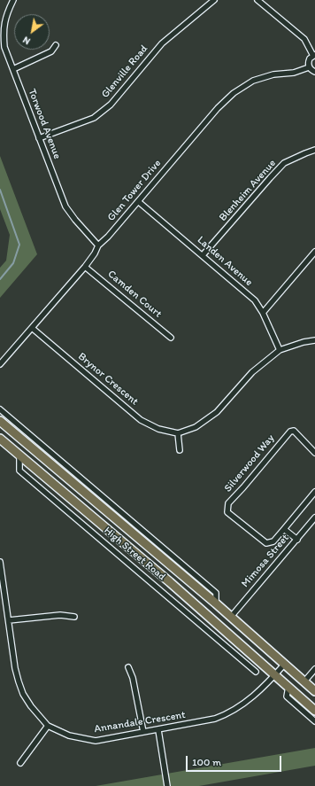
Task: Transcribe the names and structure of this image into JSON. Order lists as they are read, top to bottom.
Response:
{
  "streets": {
    "main road": ["High Street Road"],
    "street": [
      "Glenville Road",
      "Torwood Avenue",
      "Glen Tower Drive",
      "Blenheim Avenue",
      "Landen Avenue",
      "Camden Court",
      "Brynor Crescent",
      "Silverwood Way",
      "Mimosa Street",
      "Annandale Crescent"
    ]
  },
  "crossings": [
    ["Glenville Road", "Torwood Avenue"],
    ["Torwood Avenue", "Glen Tower Drive"],
    ["Glen Tower Drive", "Landen Avenue"],
    ["Glen Tower Drive", "Camden Court"],
    ["Glen Tower Drive", "Brynor Crescent"],
    ["Blenheim Avenue", "Landen Avenue"],
    ["High Street Road", "Mimosa Street"],
    ["High Street Road", "Annandale Crescent"]
  ],
  "scale_bar": "100 m",
  "north": "bottom left"
}
